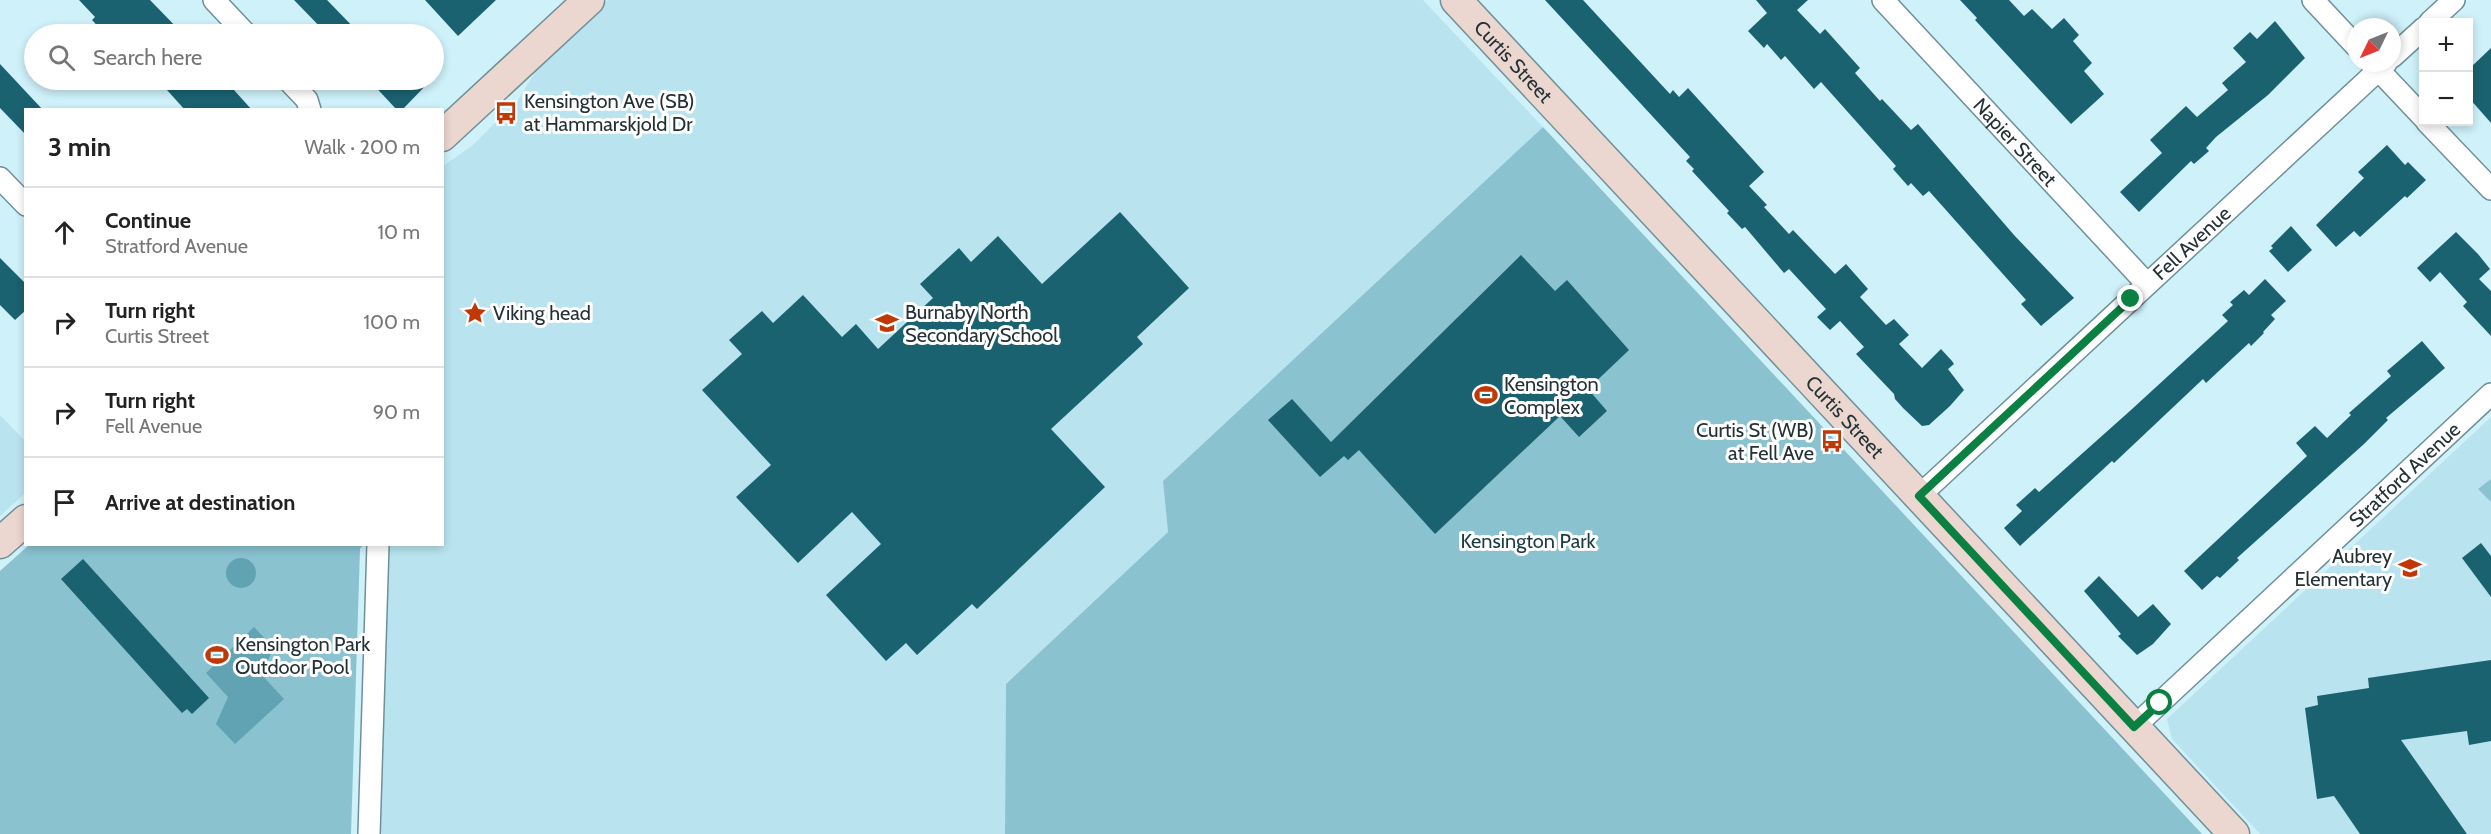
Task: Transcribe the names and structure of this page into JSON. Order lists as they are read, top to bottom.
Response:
{
  "streets": {
    "street": [
      "Curtis Street",
      "Napier Street",
      "Fell Avenue",
      "Stratford Avenue"
    ]
  },
  "crossings": [
    ["Curtis Street", "Fell Avenue"],
    ["Curtis Street", "Stratford Avenue"],
    ["Napier Street", "Fell Avenue"]
  ],
  "parks": ["Kensington Park"],
  "places": {
    "bus stop": ["Kensington Ave (SB) at Hammarskjold Dr", "Curtis St (WB) at Fell Ave"],
    "place": ["Viking head"],
    "school or university": ["Burnaby North Secondary School", "Aubrey Elementary"],
    "sports": ["Kensington Complex", "Kensington Park Outdoor Pool"]
  },
  "north": "bottom left",
  "page": {
    "map_buttons": ["+", "−"],
    "search": "Search here",
    "heading": ["3 min", "Walk · 200 m"],
    "list": [
      ["Continue", "Stratford Avenue", "10 m"],
      ["Turn right", "Curtis Street", "100 m"],
      ["Turn right", "Fell Avenue", "90 m"],
      "Arrive at destination"
    ]
  }
}
